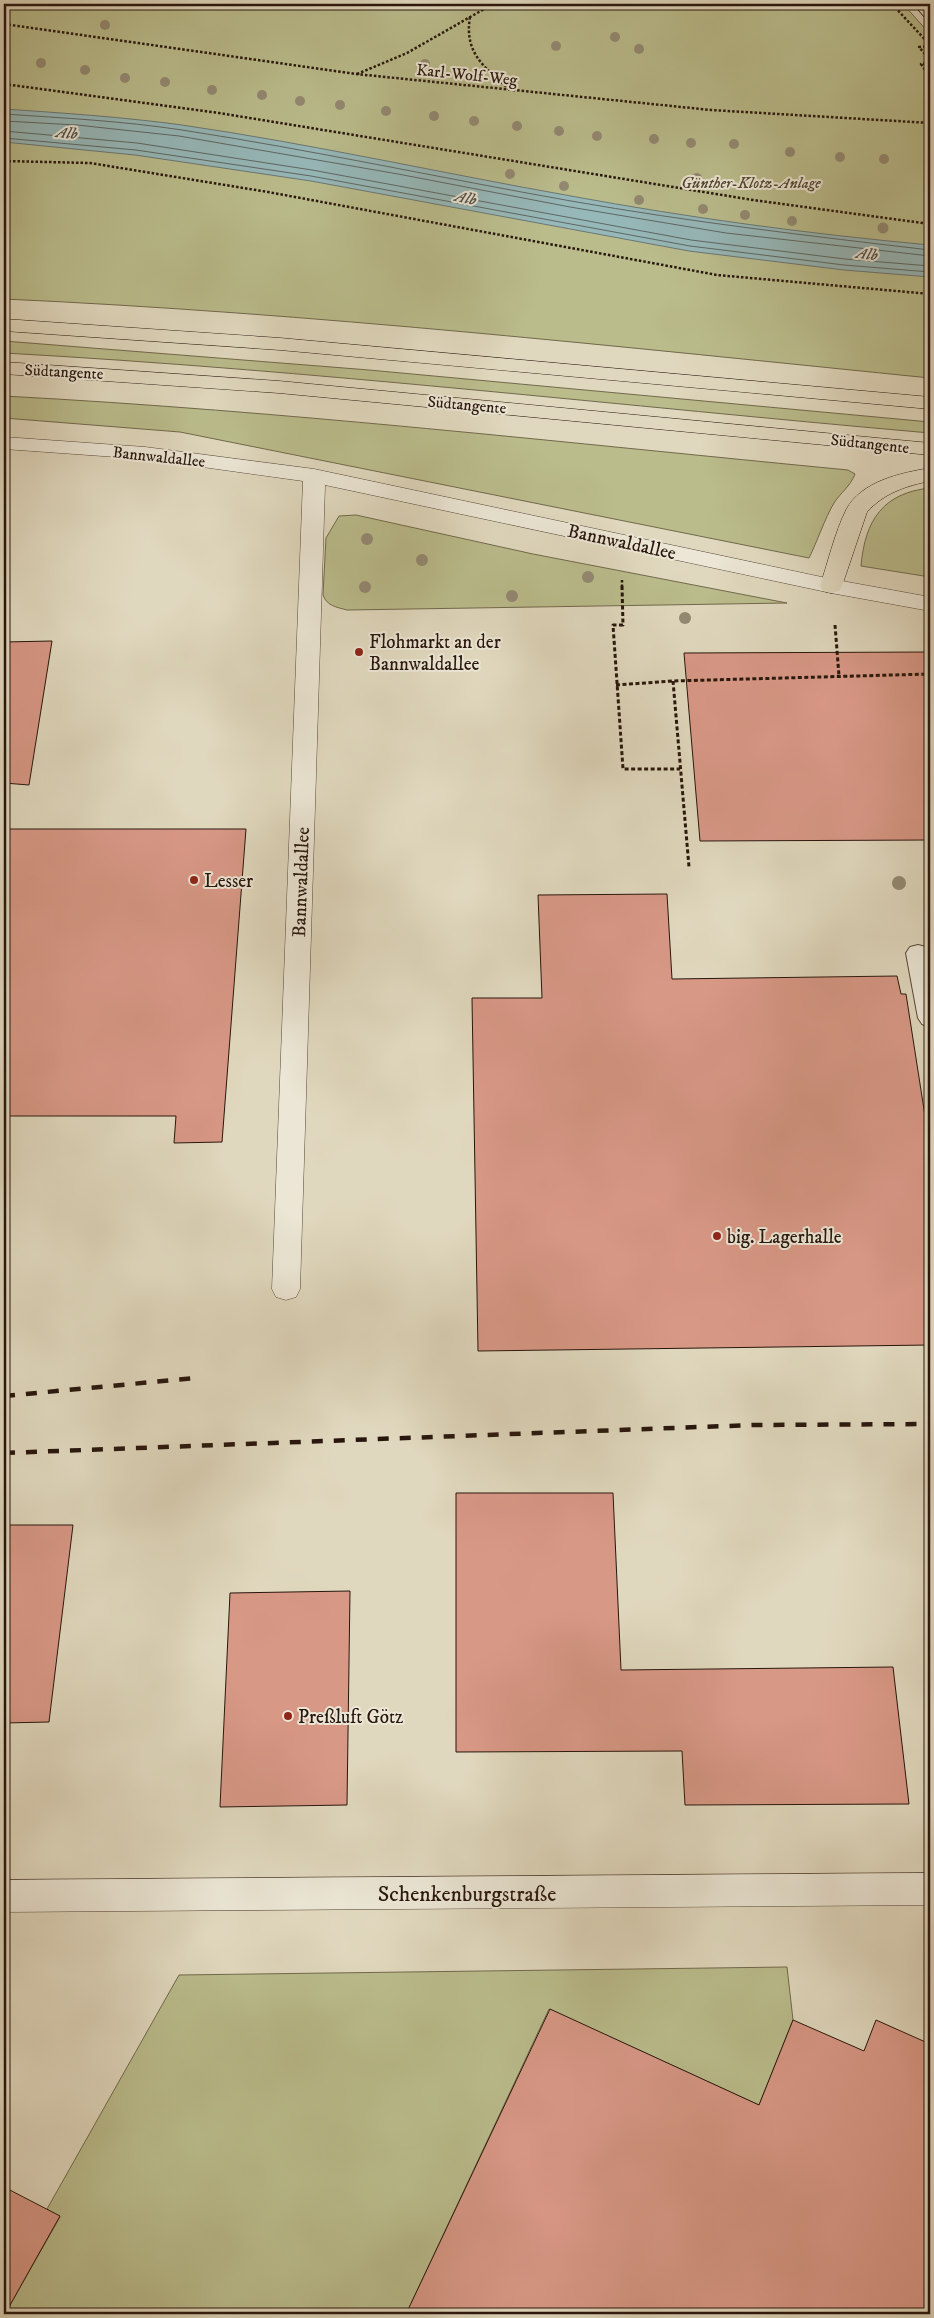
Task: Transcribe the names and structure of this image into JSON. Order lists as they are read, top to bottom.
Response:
{
  "streets": {
    "highway": ["Südtangente"],
    "street": ["Bannwaldallee", "Schenkenburgstraße"],
    "path": ["Karl-Wolf-Weg"]
  },
  "water": ["Alb"],
  "parks": ["Günther-Klotz-Anlage"],
  "places": [
    "Flohmarkt an der Bannwaldallee",
    "Lesser",
    "big. Lagerhalle",
    "Preßluft Götz"
  ]
}
